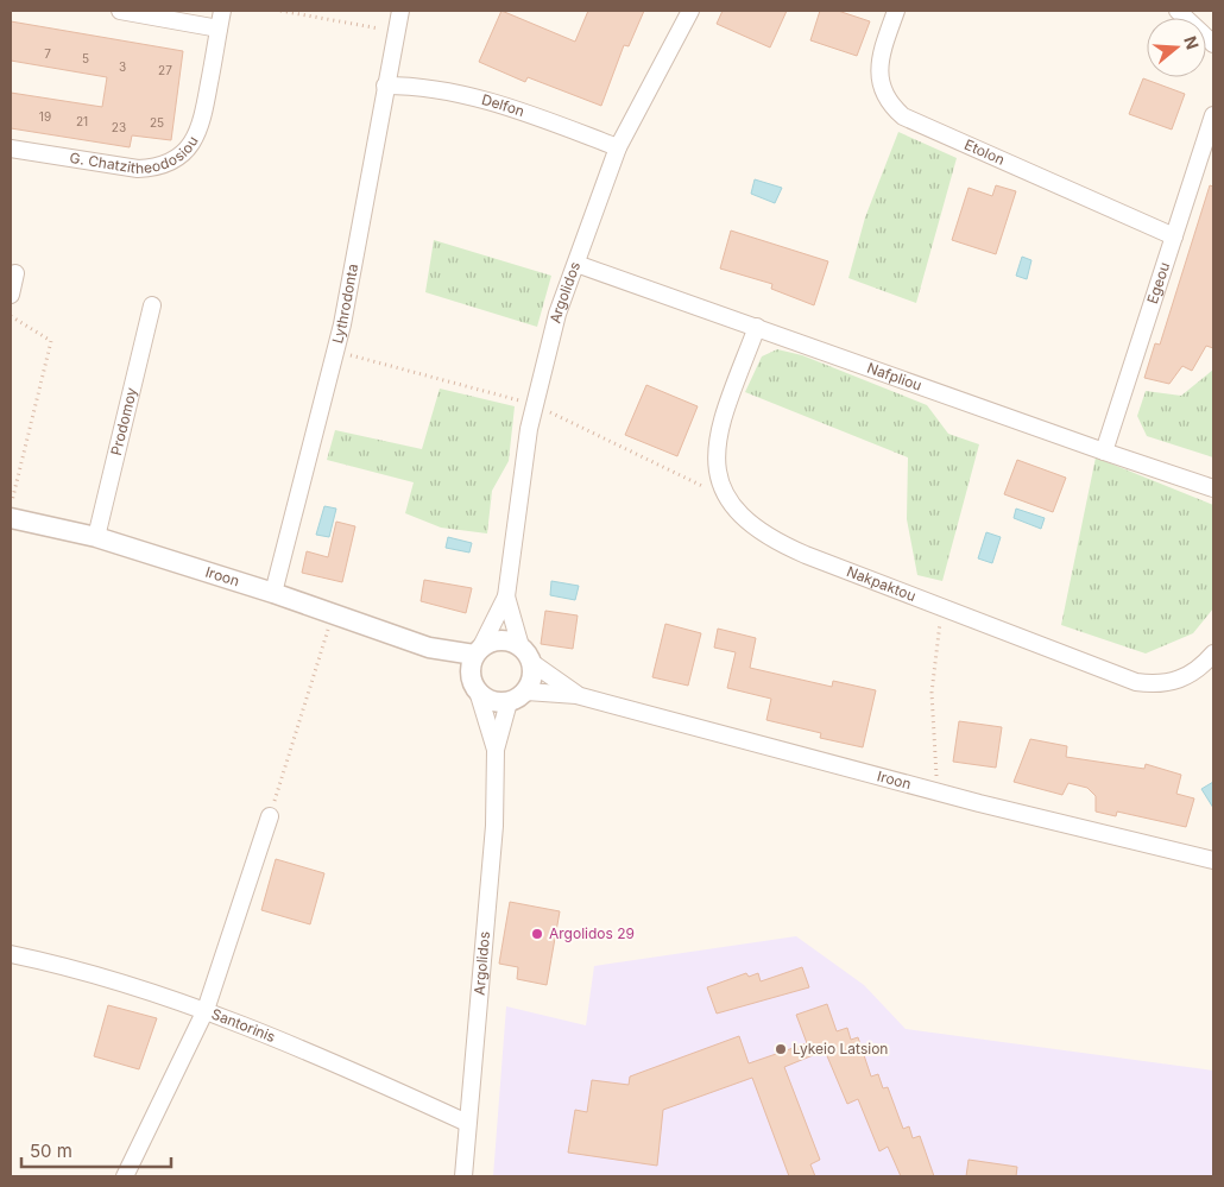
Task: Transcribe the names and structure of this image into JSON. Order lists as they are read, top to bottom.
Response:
{
  "streets": {
    "street": [
      "Delfon",
      "G. Chatzitheodosiou",
      "Etolon",
      "Egeou",
      "Argolidos",
      "Lythrodonta",
      "Nafpliou",
      "Prodomoy",
      "Iroon",
      "Nakpaktou",
      "Santorinis"
    ]
  },
  "crossings": [
    ["Delfon", "Argolidos"],
    ["Delfon", "Lythrodonta"],
    ["Etolon", "Egeou"],
    ["Egeou", "Nafpliou"],
    ["Argolidos", "Nafpliou"],
    ["Argolidos", "Iroon"],
    ["Argolidos", "Santorinis"],
    ["Lythrodonta", "Iroon"],
    ["Nafpliou", "Nakpaktou"],
    ["Prodomoy", "Iroon"]
  ],
  "places": ["Argolidos 29", "Lykeio Latsion"],
  "house_numbers": [
    "7",
    "5",
    "3",
    "27",
    "19",
    "21",
    "25",
    "23"
  ],
  "scale_bar": "50 m",
  "north": "right"
}
